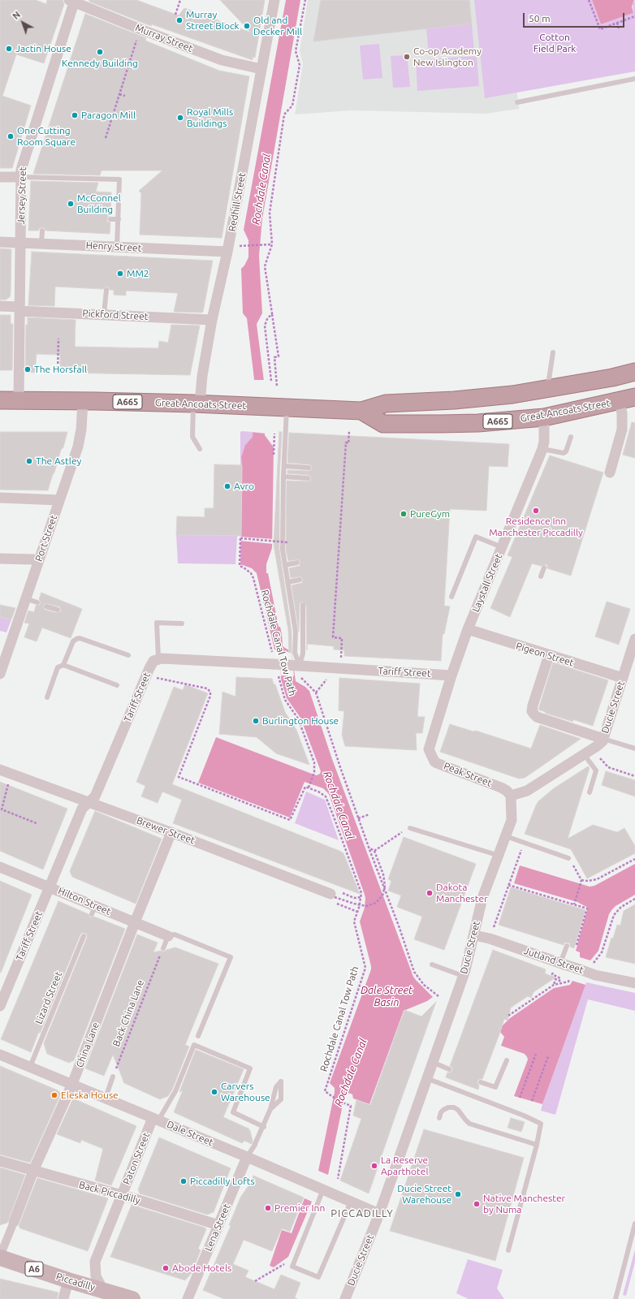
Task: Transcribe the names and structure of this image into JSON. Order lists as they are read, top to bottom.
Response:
{
  "streets": {
    "highway": ["A665", "Great Ancoats Street"],
    "main road": ["A6", "Piccadilly"],
    "street": [
      "Murray Street",
      "Jersey Street",
      "Redhill Street",
      "Henry Street",
      "Pickford Street",
      "Port Street",
      "Laystall Street",
      "Pigeon Street",
      "Tariff Street",
      "Ducie Street",
      "Peak Street",
      "Brewer Street",
      "Hilton Street",
      "Jutland Street",
      "China Lane",
      "Dale Street",
      "Paton Street",
      "Back Piccadilly",
      "Lena Street"
    ],
    "lane": ["Lizard Street"],
    "path": ["Rochdale Canal Tow Path", "Back China Lane"]
  },
  "crossings": [
    ["Murray Street", "Jersey Street"],
    ["Murray Street", "Redhill Street"],
    ["Jersey Street", "Henry Street"],
    ["Jersey Street", "Pickford Street"],
    ["Jersey Street", "Great Ancoats Street"],
    ["Redhill Street", "Henry Street"],
    ["Redhill Street", "Pickford Street"],
    ["Redhill Street", "Great Ancoats Street"],
    ["Great Ancoats Street", "Port Street"],
    ["Great Ancoats Street", "Laystall Street"],
    ["Laystall Street", "Pigeon Street"],
    ["Laystall Street", "Tariff Street"],
    ["Laystall Street", "Peak Street"],
    ["Rochdale Canal Tow Path", "Tariff Street"],
    ["Pigeon Street", "Ducie Street"],
    ["Tariff Street", "Brewer Street"],
    ["Tariff Street", "Hilton Street"],
    ["Ducie Street", "Peak Street"],
    ["Ducie Street", "Jutland Street"],
    ["Ducie Street", "Dale Street"],
    ["Brewer Street", "China Lane"],
    ["Hilton Street", "China Lane"],
    ["Lizard Street", "Dale Street"],
    ["China Lane", "Dale Street"],
    ["China Lane", "Back Piccadilly"],
    ["China Lane", "Piccadilly"],
    ["Dale Street", "Paton Street"],
    ["Dale Street", "Lena Street"],
    ["Paton Street", "Back Piccadilly"],
    ["Paton Street", "Piccadilly"],
    ["Back Piccadilly", "Lena Street"]
  ],
  "districts": ["PICCADILLY"],
  "water": ["Rochdale Canal", "Dale Street Basin"],
  "parks": ["Cotton Field Park"],
  "places": [
    "Murray Street Block",
    "Old and Decker Mill",
    "Jactin House",
    "Kennedy Building",
    "Co-op Academy New Islington",
    "Paragon Mill",
    "Royal Mills Buildings",
    "One Cutting Room Square",
    "McConnel Building",
    "MM2",
    "The Horsfall",
    "The Astley",
    "Avro",
    "Residence Inn Manchester Piccadilly",
    "PureGym",
    "Burlington House",
    "Dakota Manchester",
    "Carvers Warehouse",
    "Eleska House",
    "La Reserve Aparthotel",
    "Piccadilly Lofts",
    "Ducie Street Warehouse",
    "Native Manchester by Numa",
    "Premier Inn",
    "Abode Hotels"
  ],
  "scale_bar": "50 m",
  "north": "top left"
}
